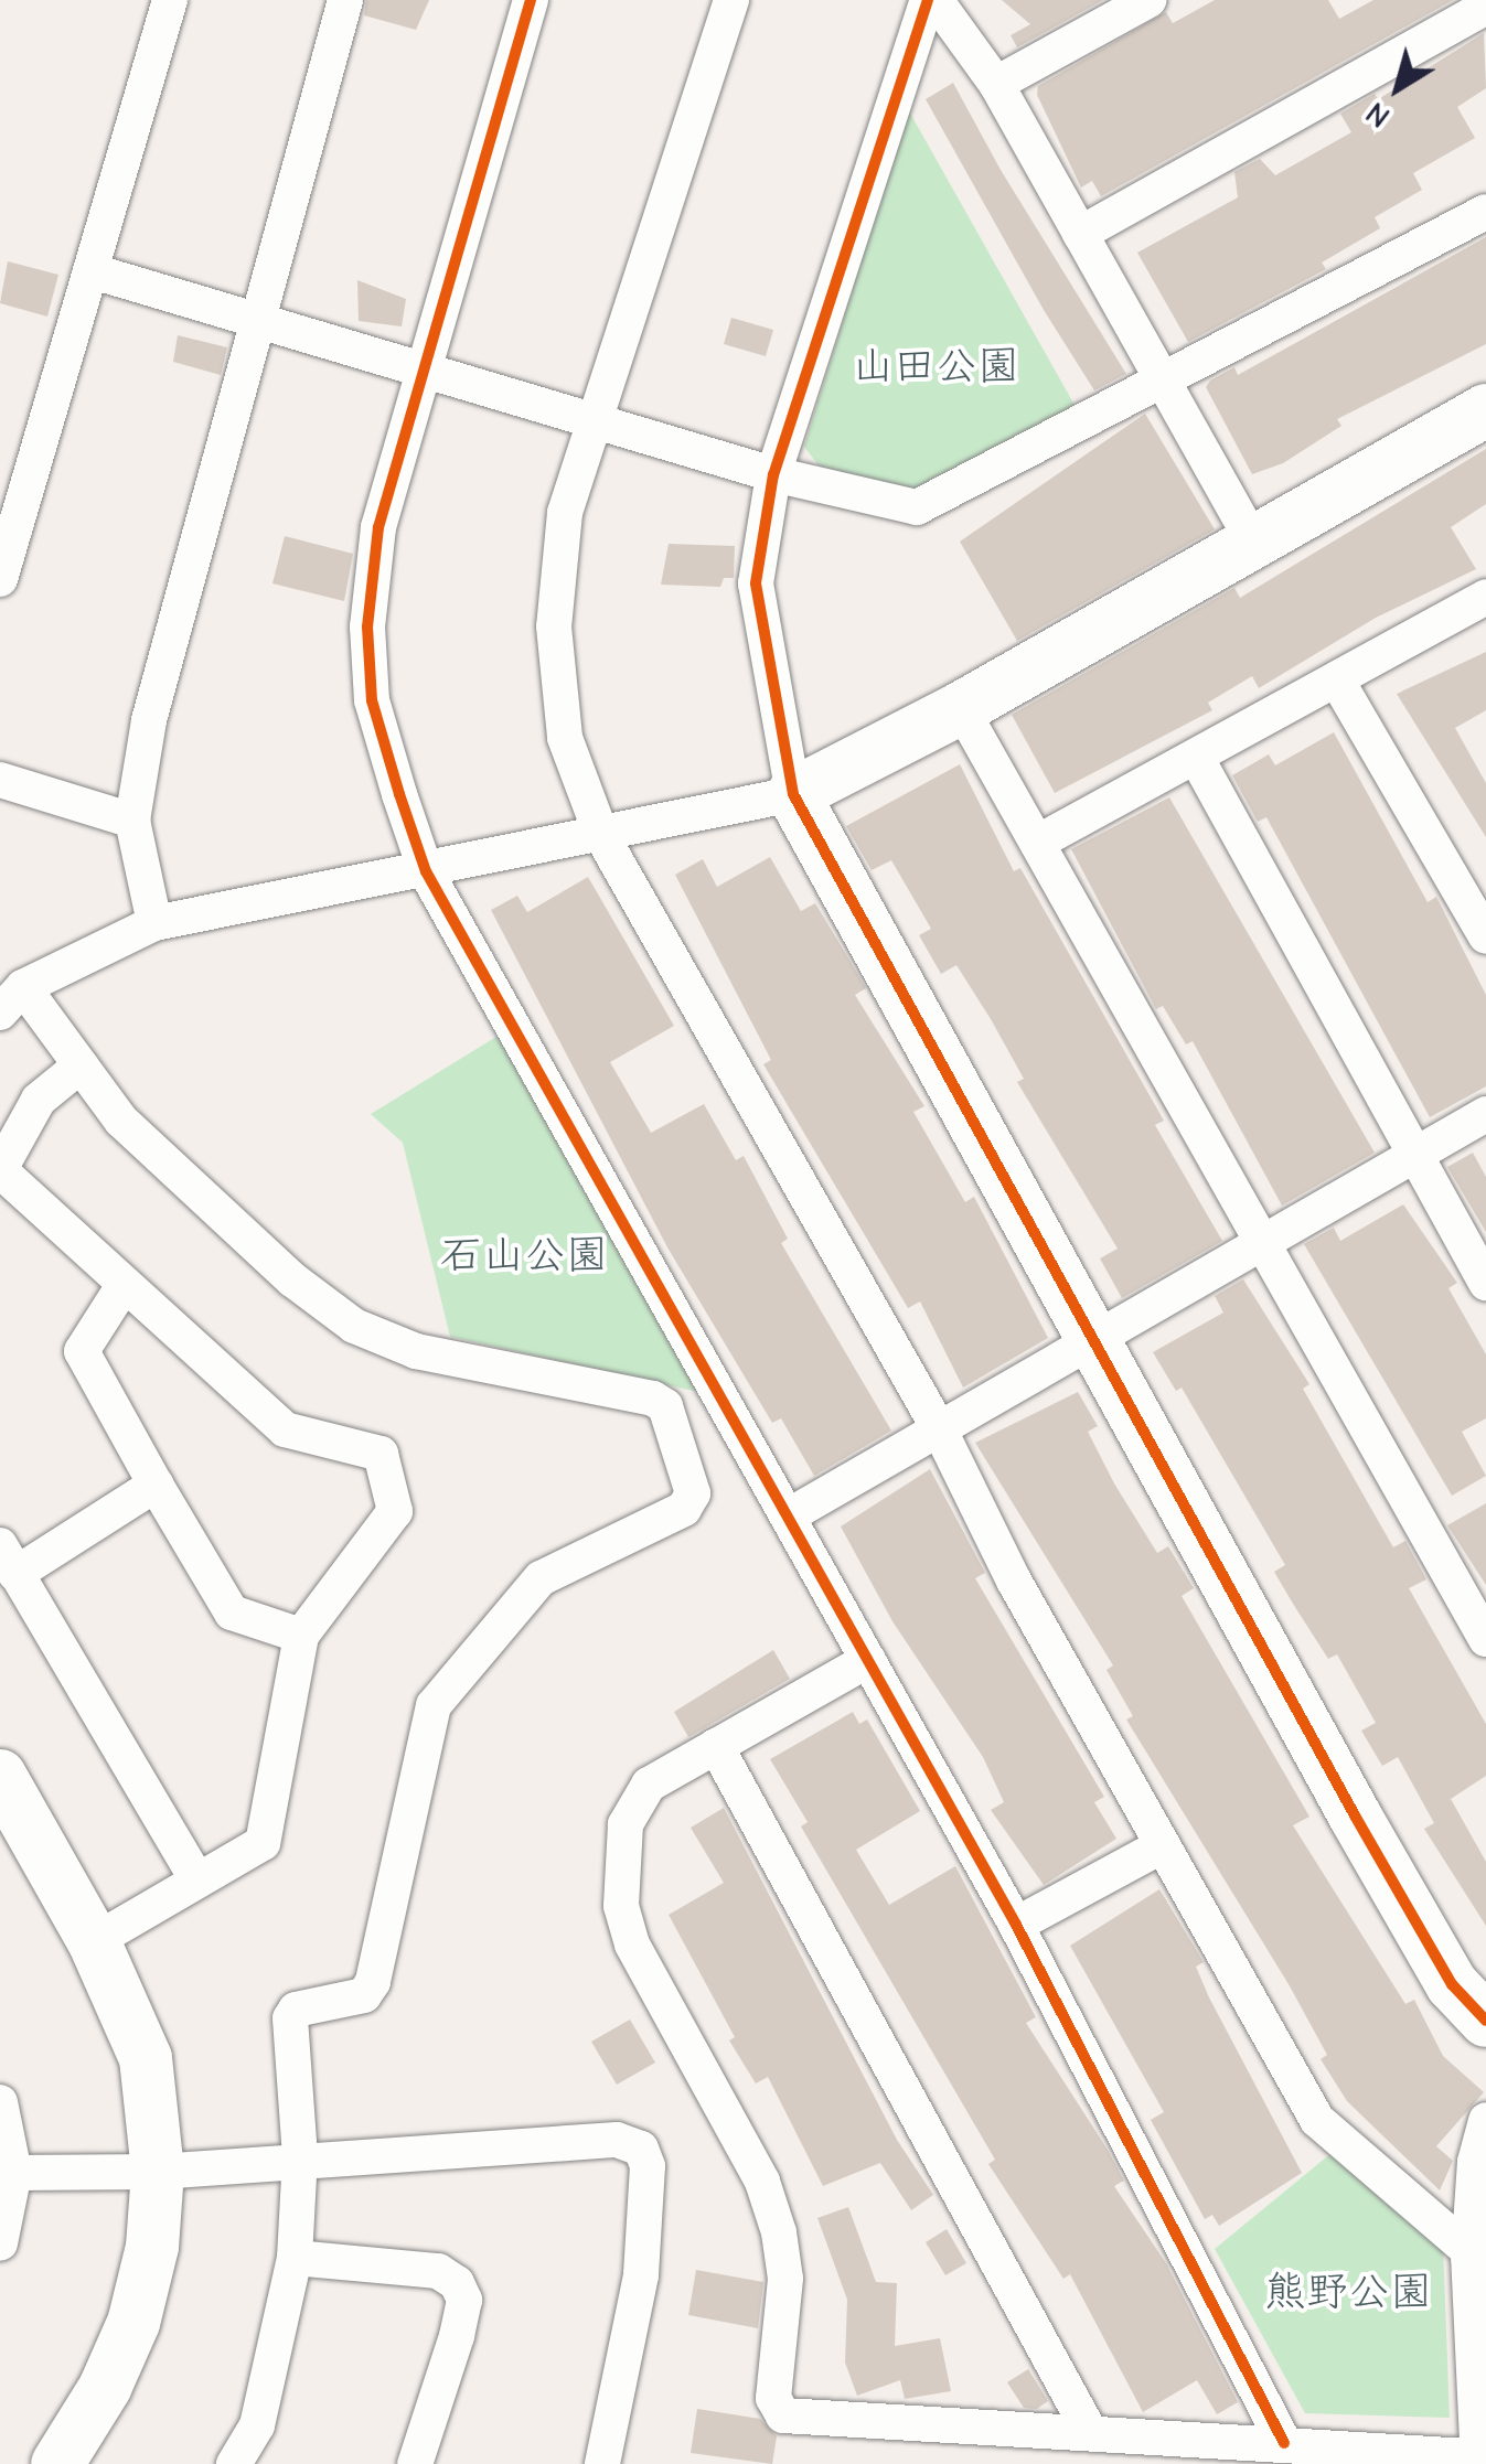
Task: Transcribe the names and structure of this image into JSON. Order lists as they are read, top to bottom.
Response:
{
  "parks": ["山田公園", "石山公園", "熊野公園"],
  "north": "bottom left"
}
